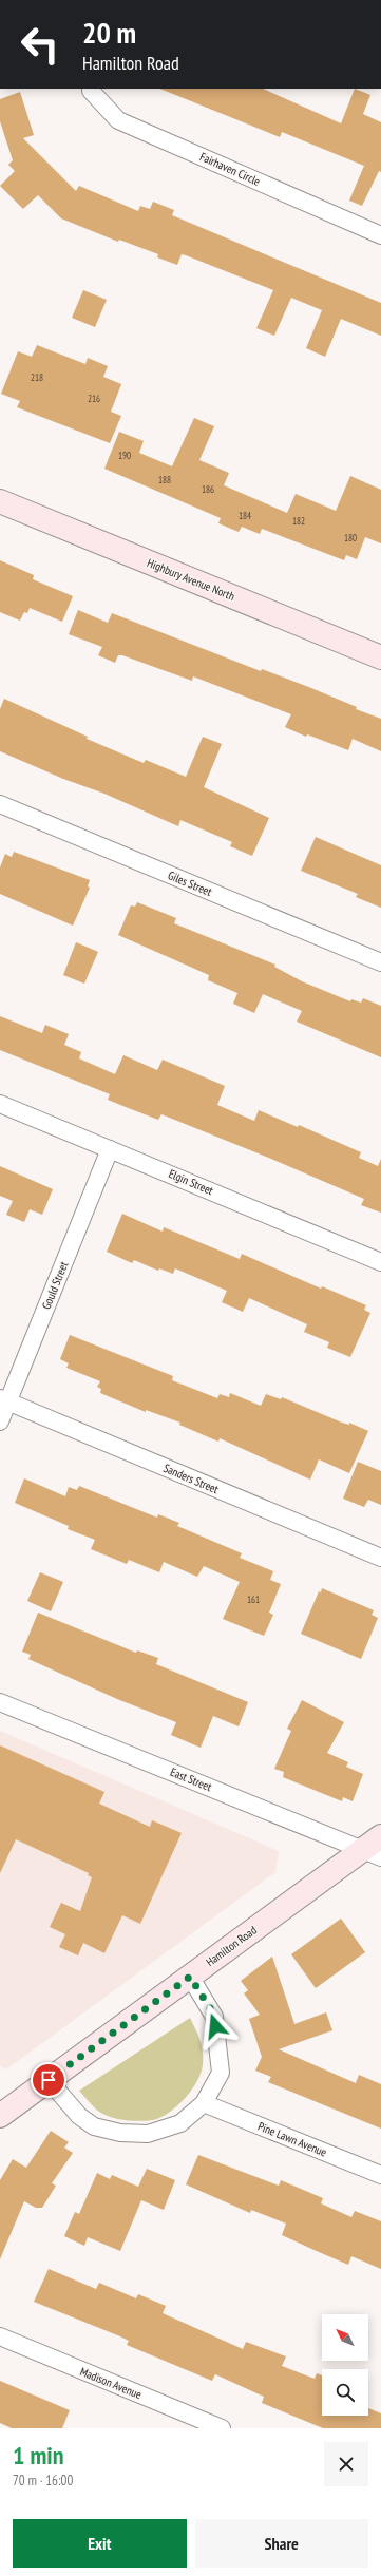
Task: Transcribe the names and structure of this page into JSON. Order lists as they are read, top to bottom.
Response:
{
  "streets": {
    "main road": ["Highbury Avenue North", "Hamilton Road"],
    "street": [
      "Fairhaven Circle",
      "Giles Street",
      "Elgin Street",
      "Gould Street",
      "Sanders Street",
      "East Street",
      "Pine Lawn Avenue",
      "Madison Avenue"
    ]
  },
  "crossings": [
    ["Elgin Street", "Gould Street"],
    ["Gould Street", "Sanders Street"],
    ["East Street", "Hamilton Road"]
  ],
  "house_numbers": [
    "218",
    "216",
    "190",
    "188",
    "186",
    "184",
    "182",
    "180",
    "161"
  ],
  "north": "top left",
  "page": {
    "turn": ["20 m", "Hamilton Road"],
    "heading": ["1 min", "70 m · 16:00"],
    "buttons": ["Exit", "Share"]
  }
}
